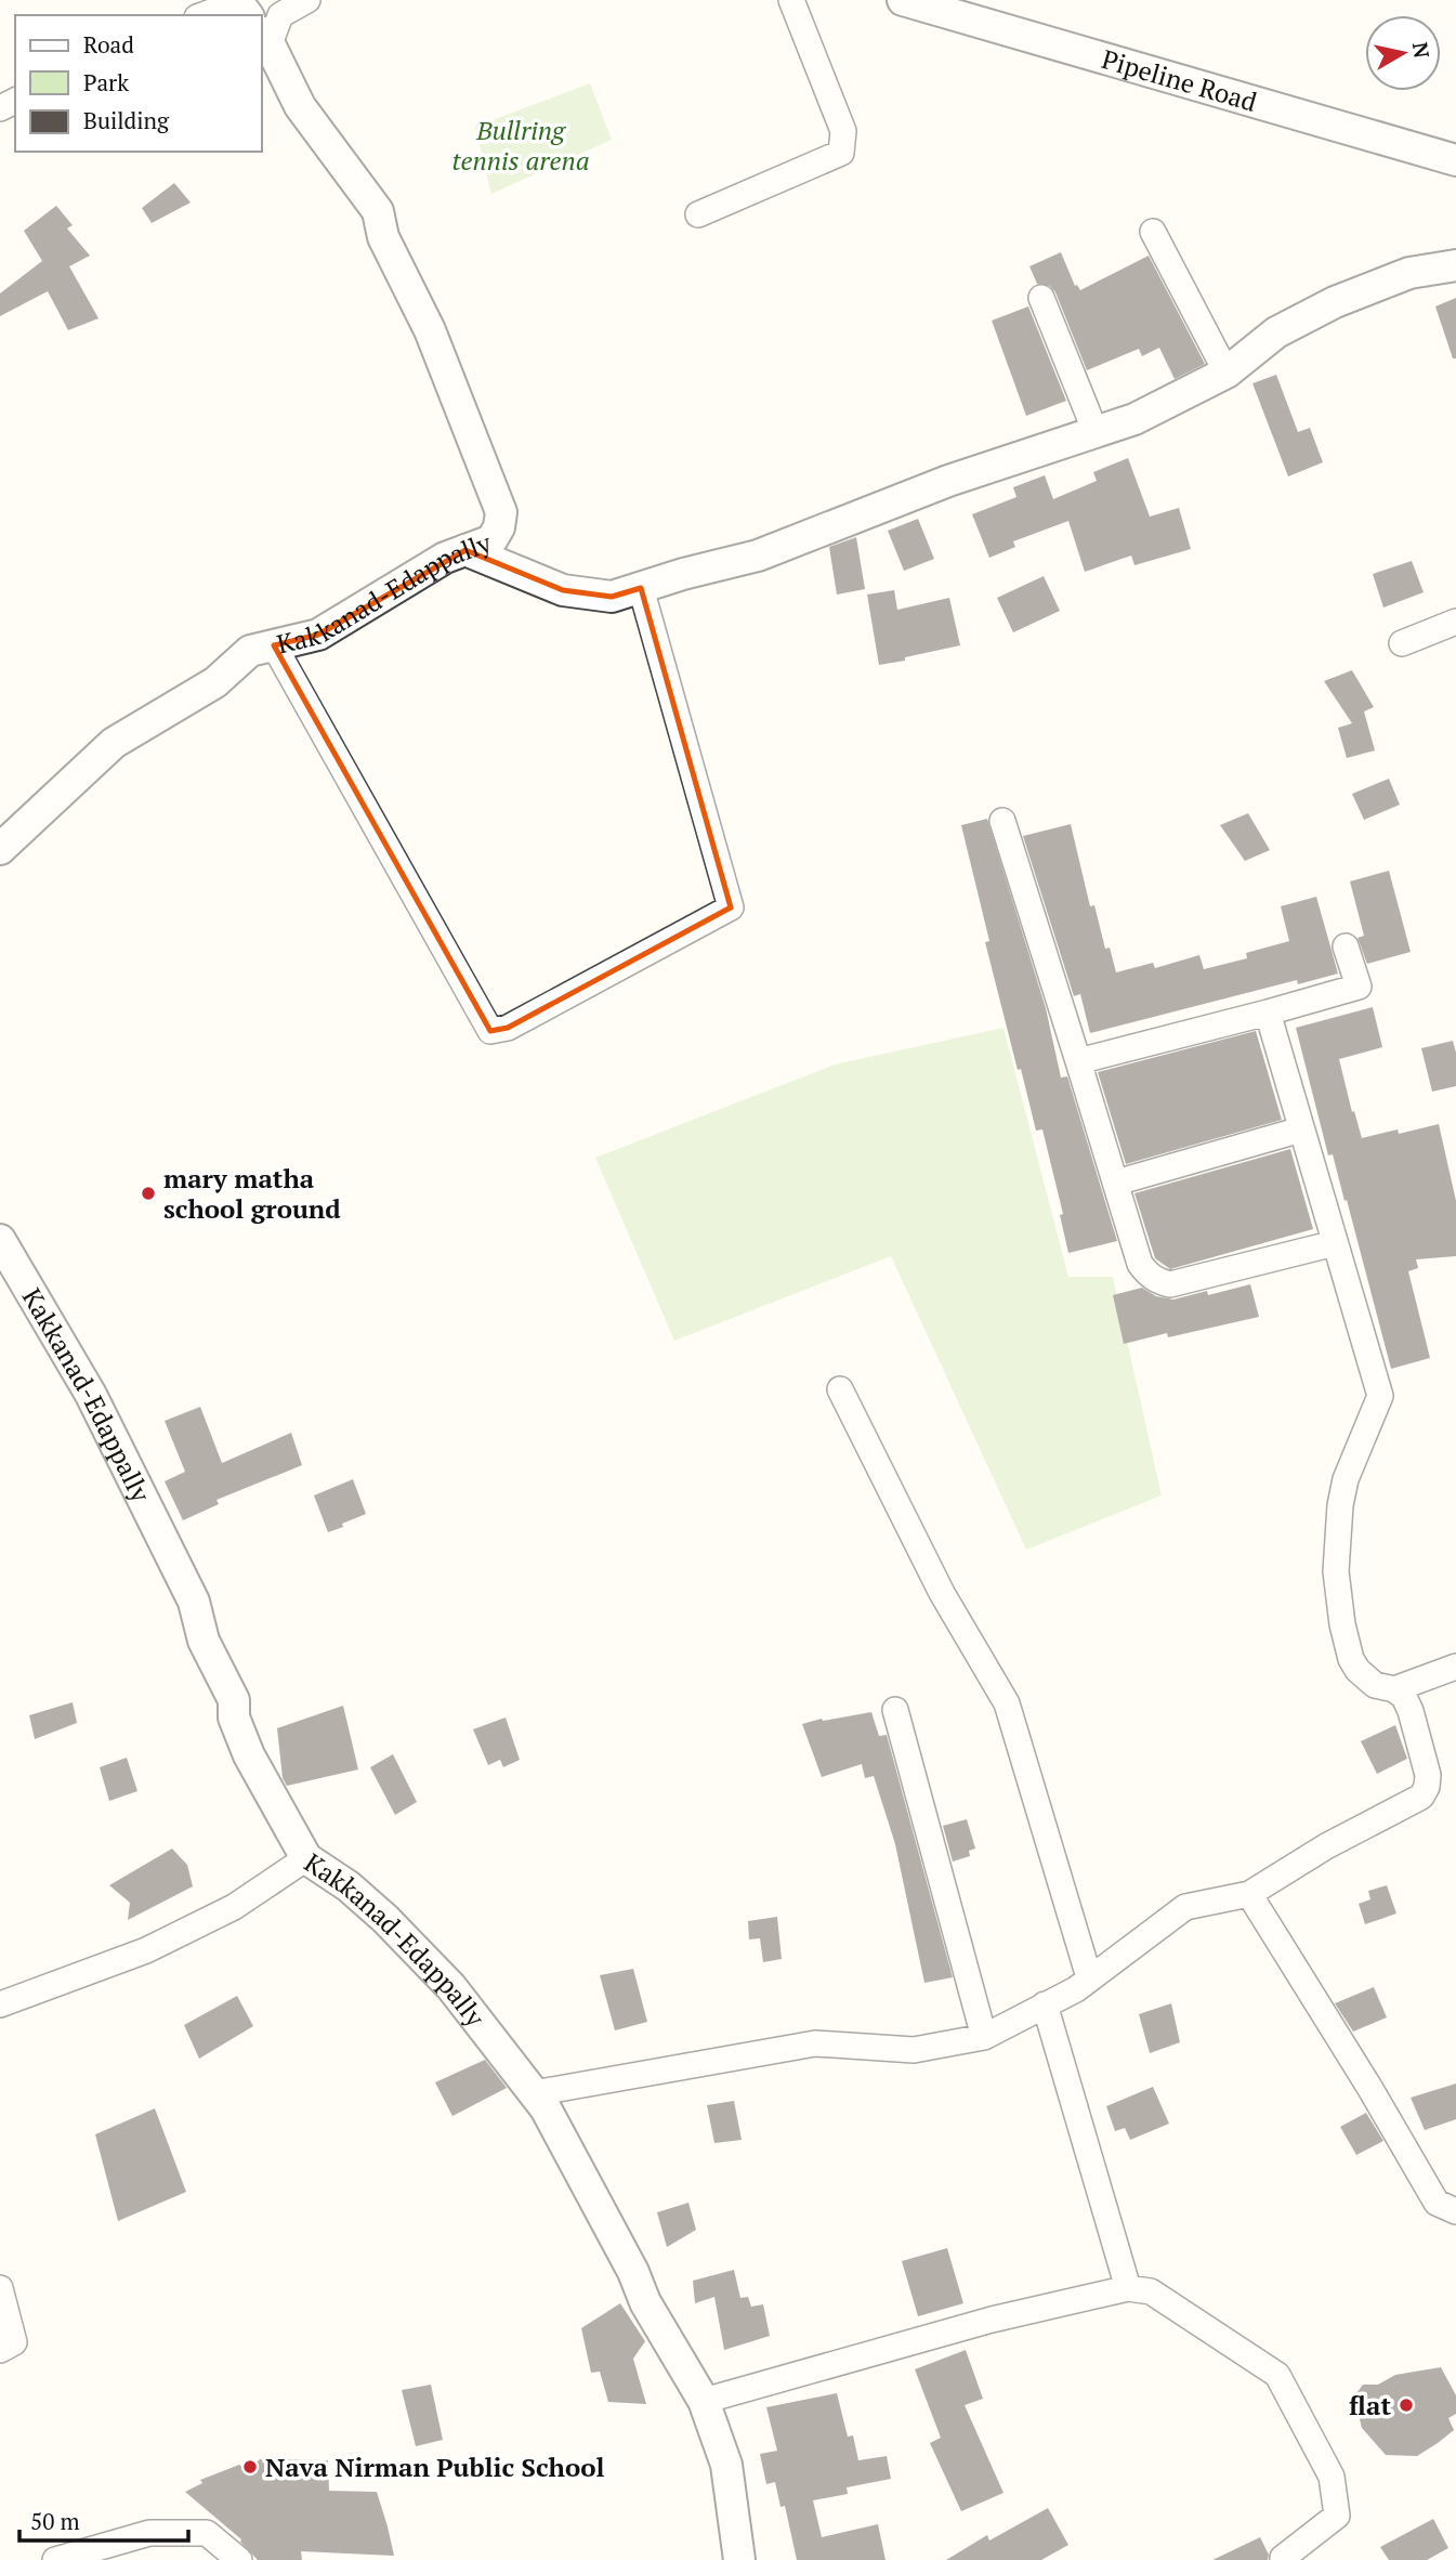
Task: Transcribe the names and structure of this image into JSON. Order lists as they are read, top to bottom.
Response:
{
  "streets": {
    "street": ["Pipeline Road", "Kakkanad-Edappally"]
  },
  "parks": ["Bullring tennis arena"],
  "places": ["mary matha school ground", "flat", "Nava Nirman Public School"],
  "legend": ["Road", "Park", "Building"],
  "scale_bar": "50 m",
  "north": "right"
}
